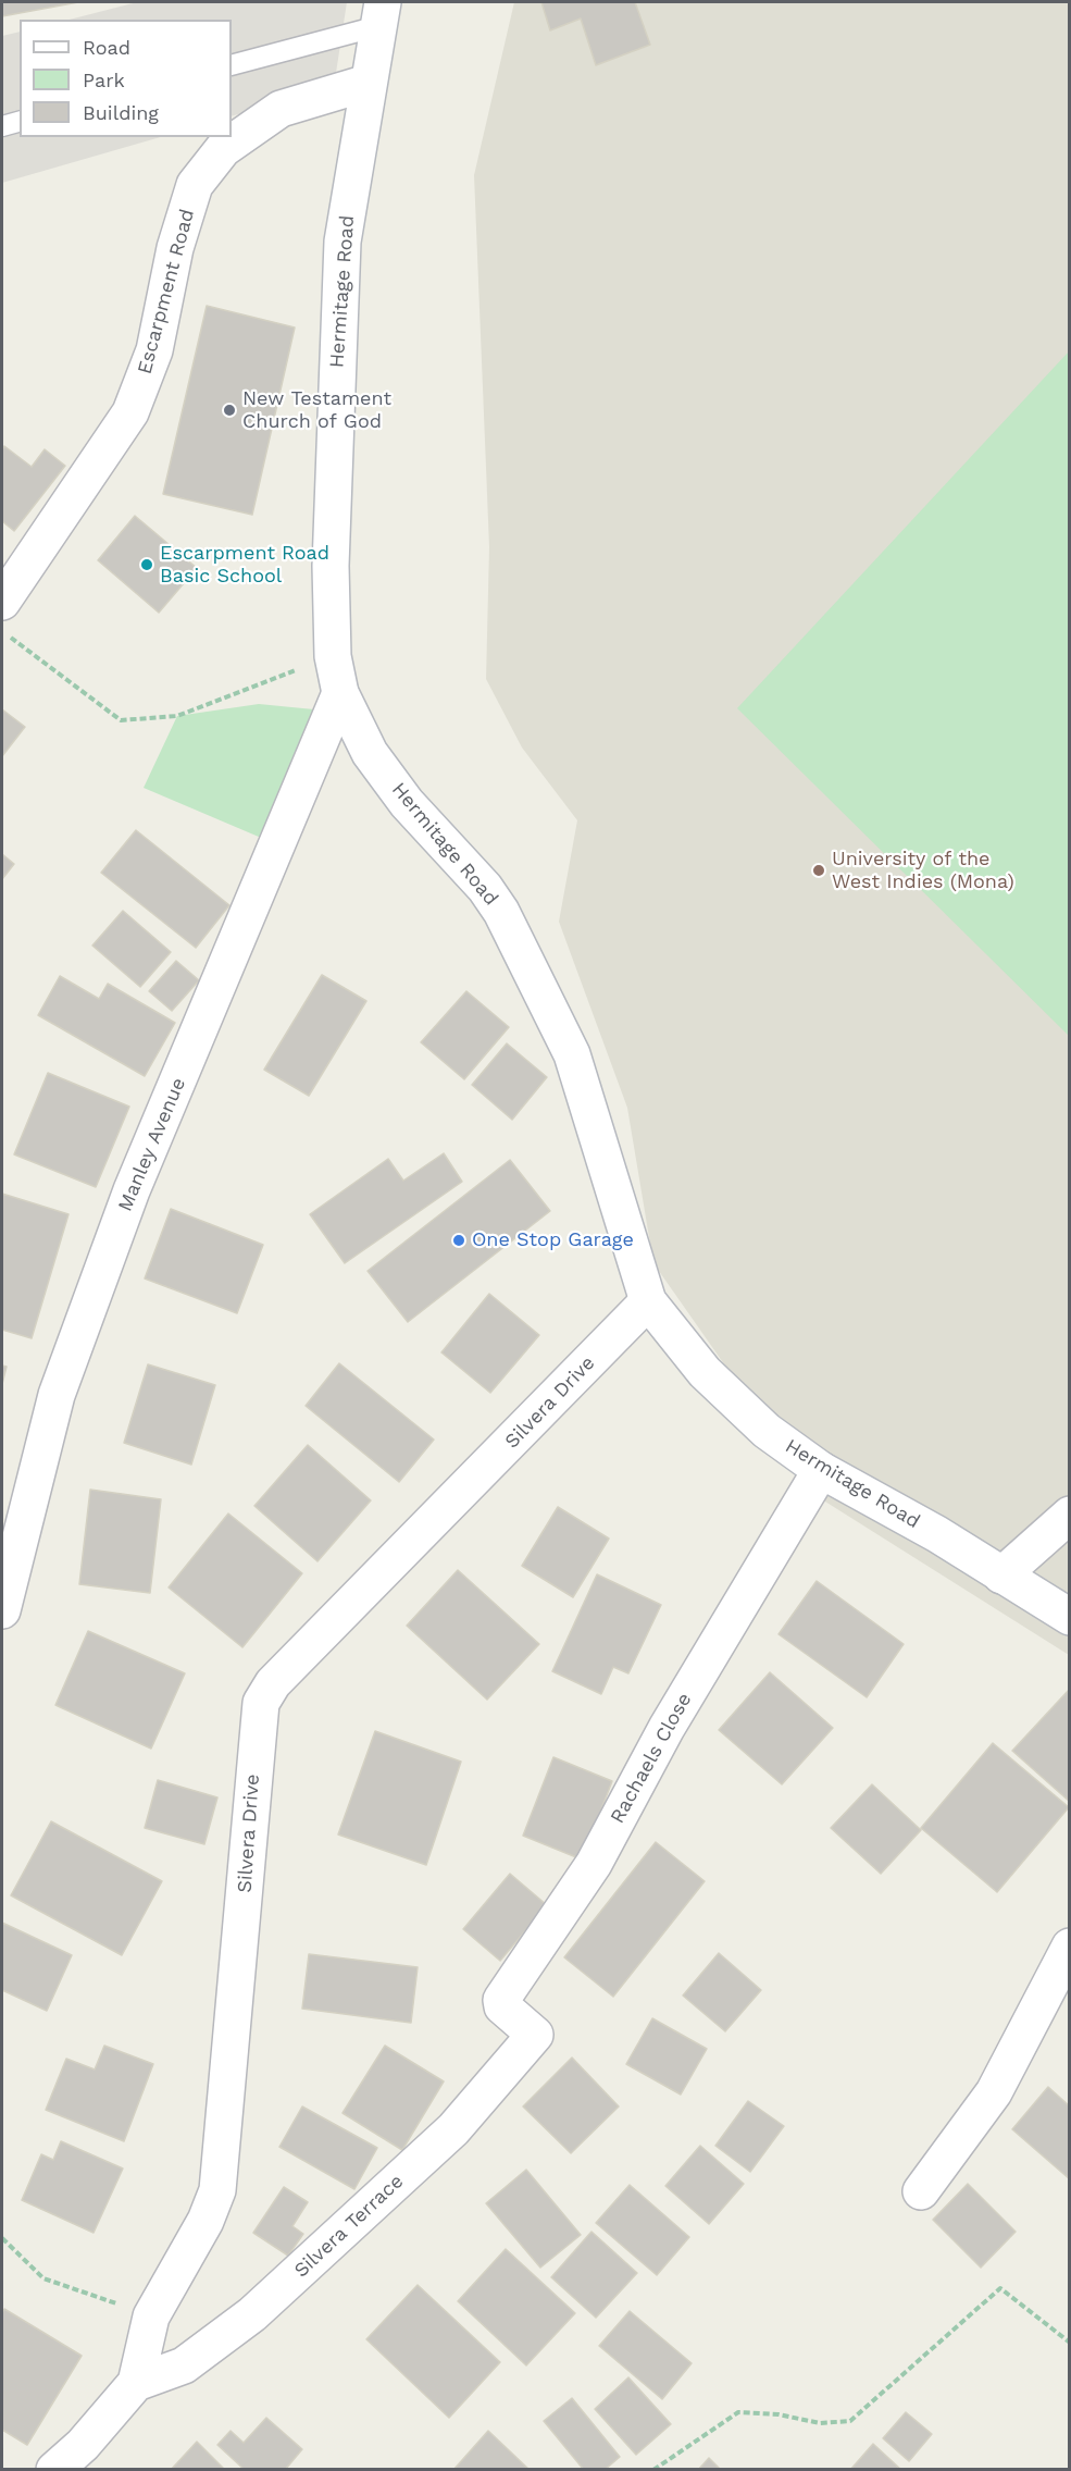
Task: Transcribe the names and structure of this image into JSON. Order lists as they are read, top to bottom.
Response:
{
  "streets": {
    "street": [
      "Escarpment Road",
      "Hermitage Road",
      "Manley Avenue",
      "Silvera Drive",
      "Rachaels Close",
      "Silvera Terrace"
    ]
  },
  "crossings": [
    ["Escarpment Road", "Hermitage Road"],
    ["Hermitage Road", "Manley Avenue"],
    ["Hermitage Road", "Silvera Drive"],
    ["Hermitage Road", "Rachaels Close"],
    ["Silvera Drive", "Silvera Terrace"],
    ["Rachaels Close", "Silvera Terrace"]
  ],
  "places": [
    "New Testament Church of God",
    "Escarpment Road Basic School",
    "University of the West Indies (Mona)",
    "One Stop Garage"
  ],
  "legend": ["Road", "Park", "Building"]
}
